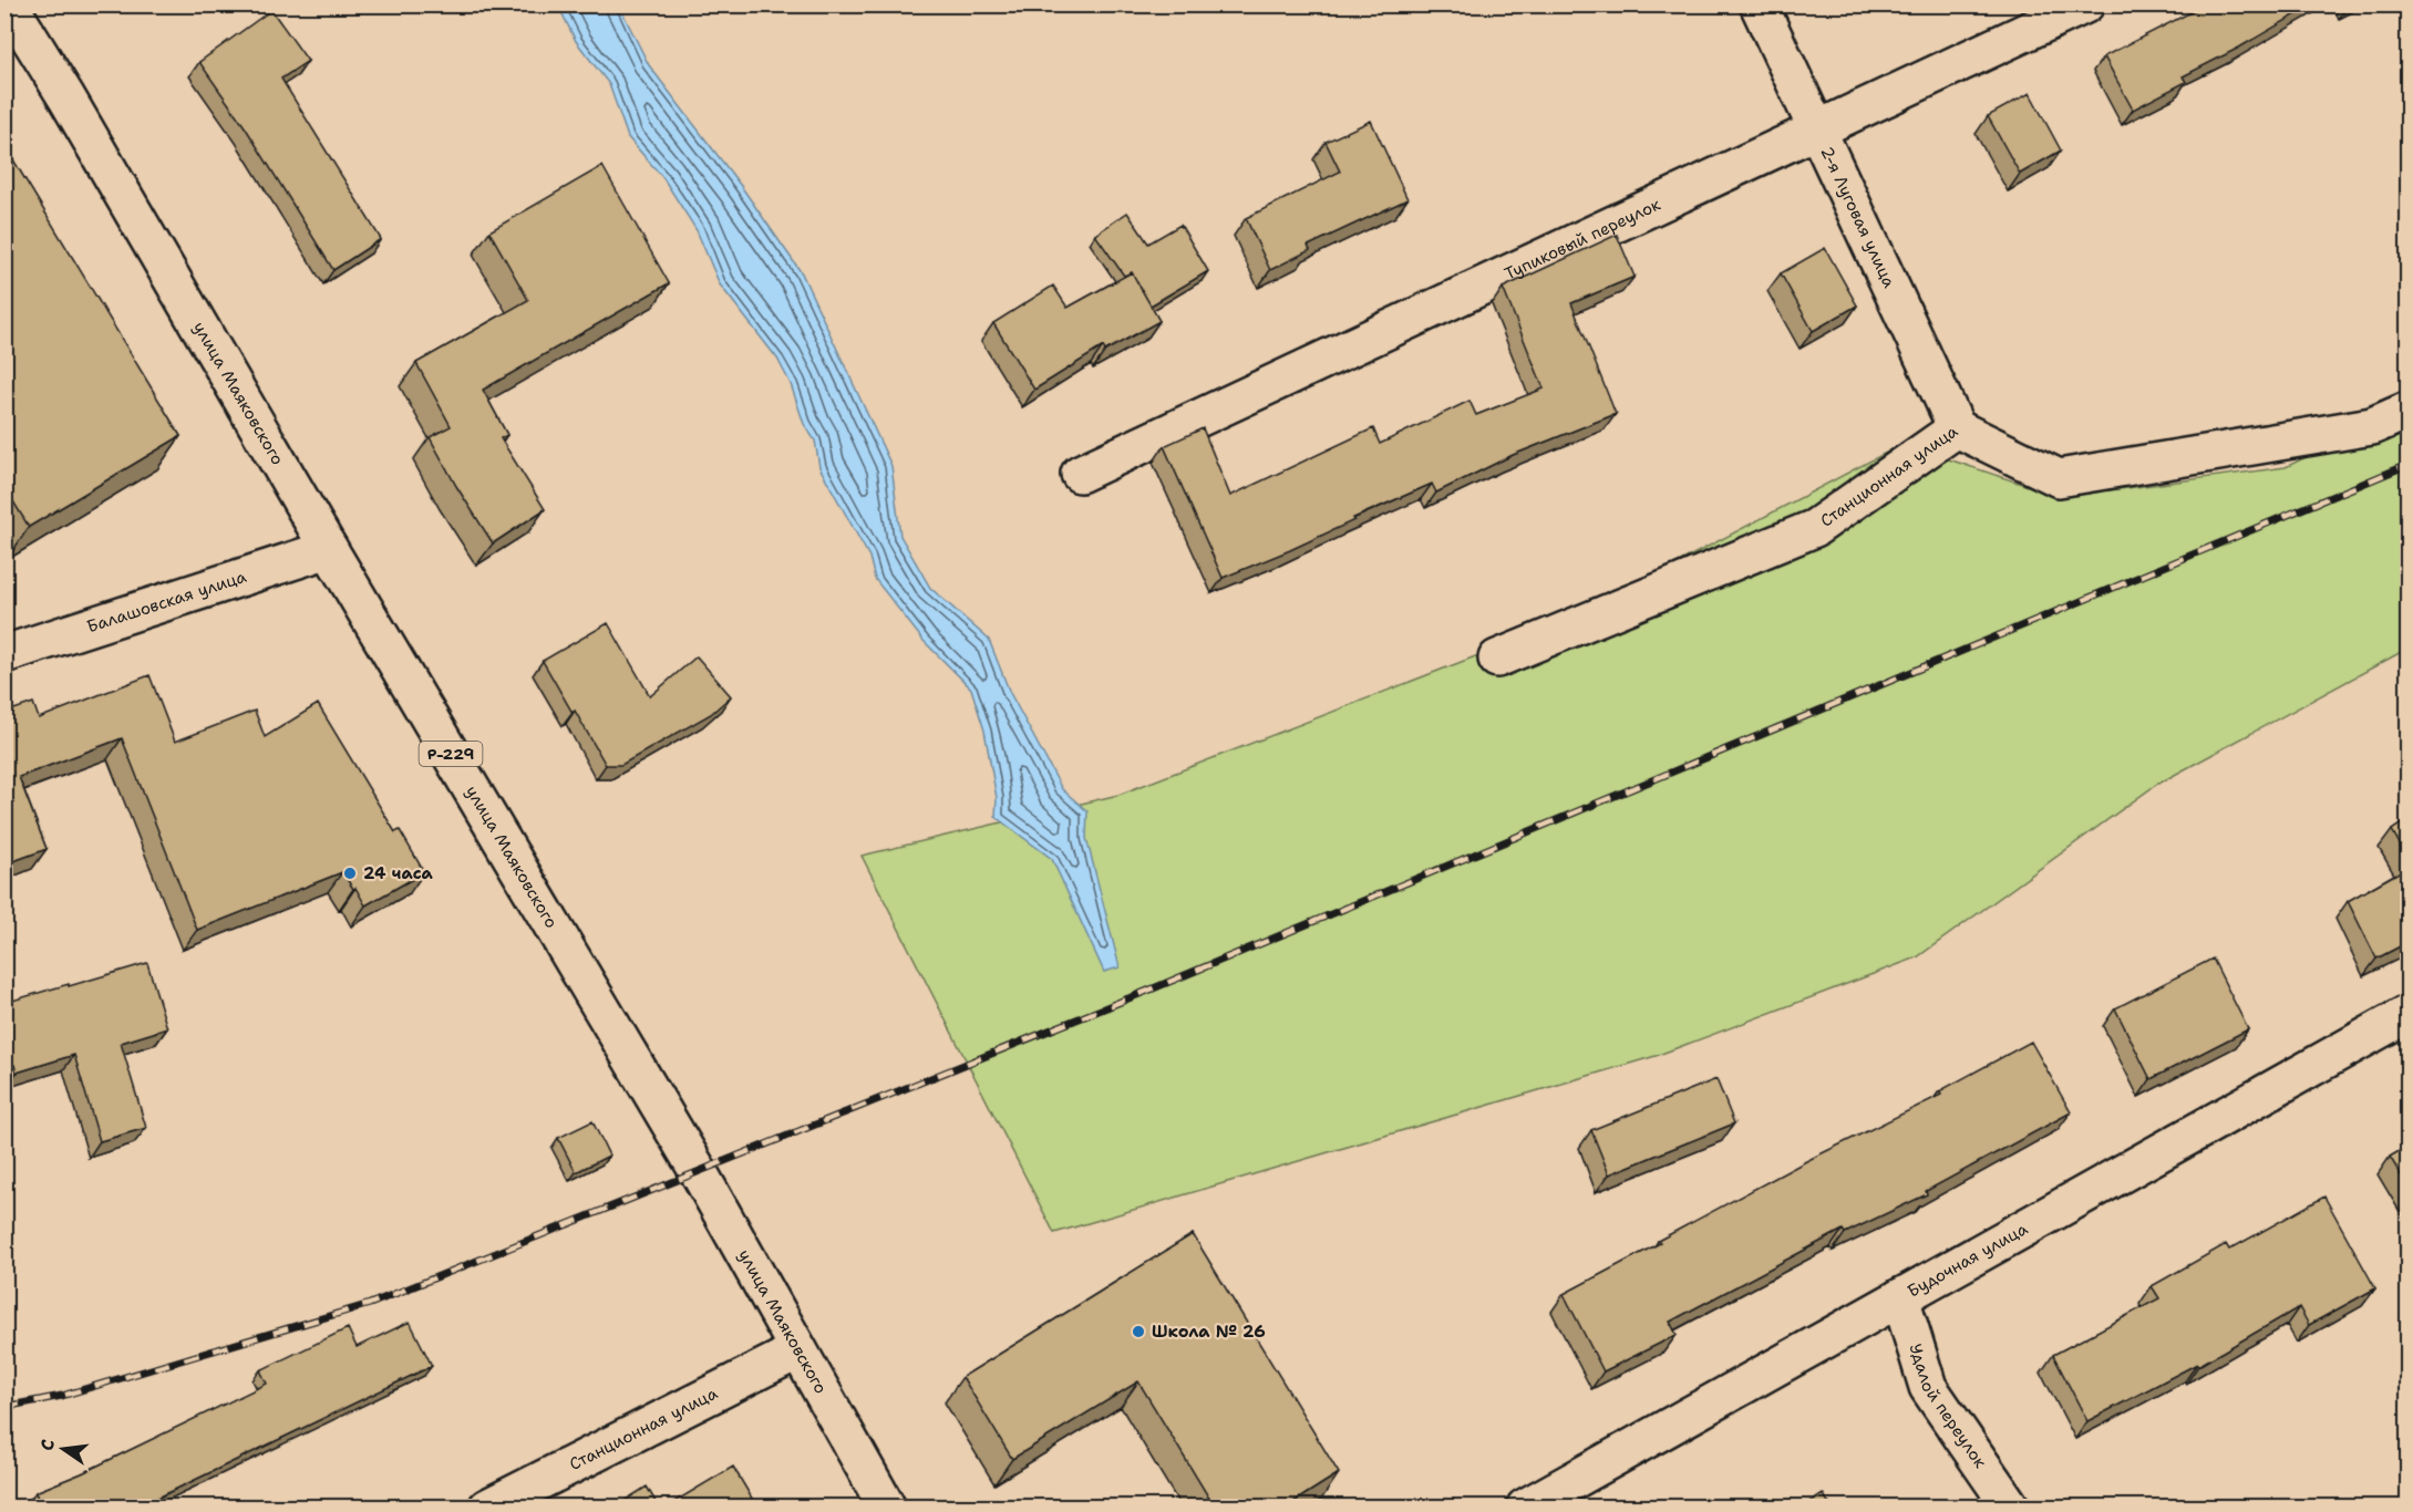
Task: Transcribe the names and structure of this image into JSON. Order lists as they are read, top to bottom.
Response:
{
  "streets": {
    "street": [
      "2-я Луговая улица",
      "Тупиковый переулок",
      "улица Маяковского",
      "Станционная улица",
      "Балашовская улица",
      "Р-229",
      "Будочная улица",
      "Удалой переулок"
    ]
  },
  "crossings": [
    ["2-я Луговая улица", "Тупиковый переулок"],
    ["2-я Луговая улица", "Станционная улица"],
    ["улица Маяковского", "Станционная улица"],
    ["улица Маяковского", "Балашовская улица"],
    ["Будочная улица", "Удалой переулок"]
  ],
  "places": ["24 часа", "Школа № 26"],
  "north": "left"
}
